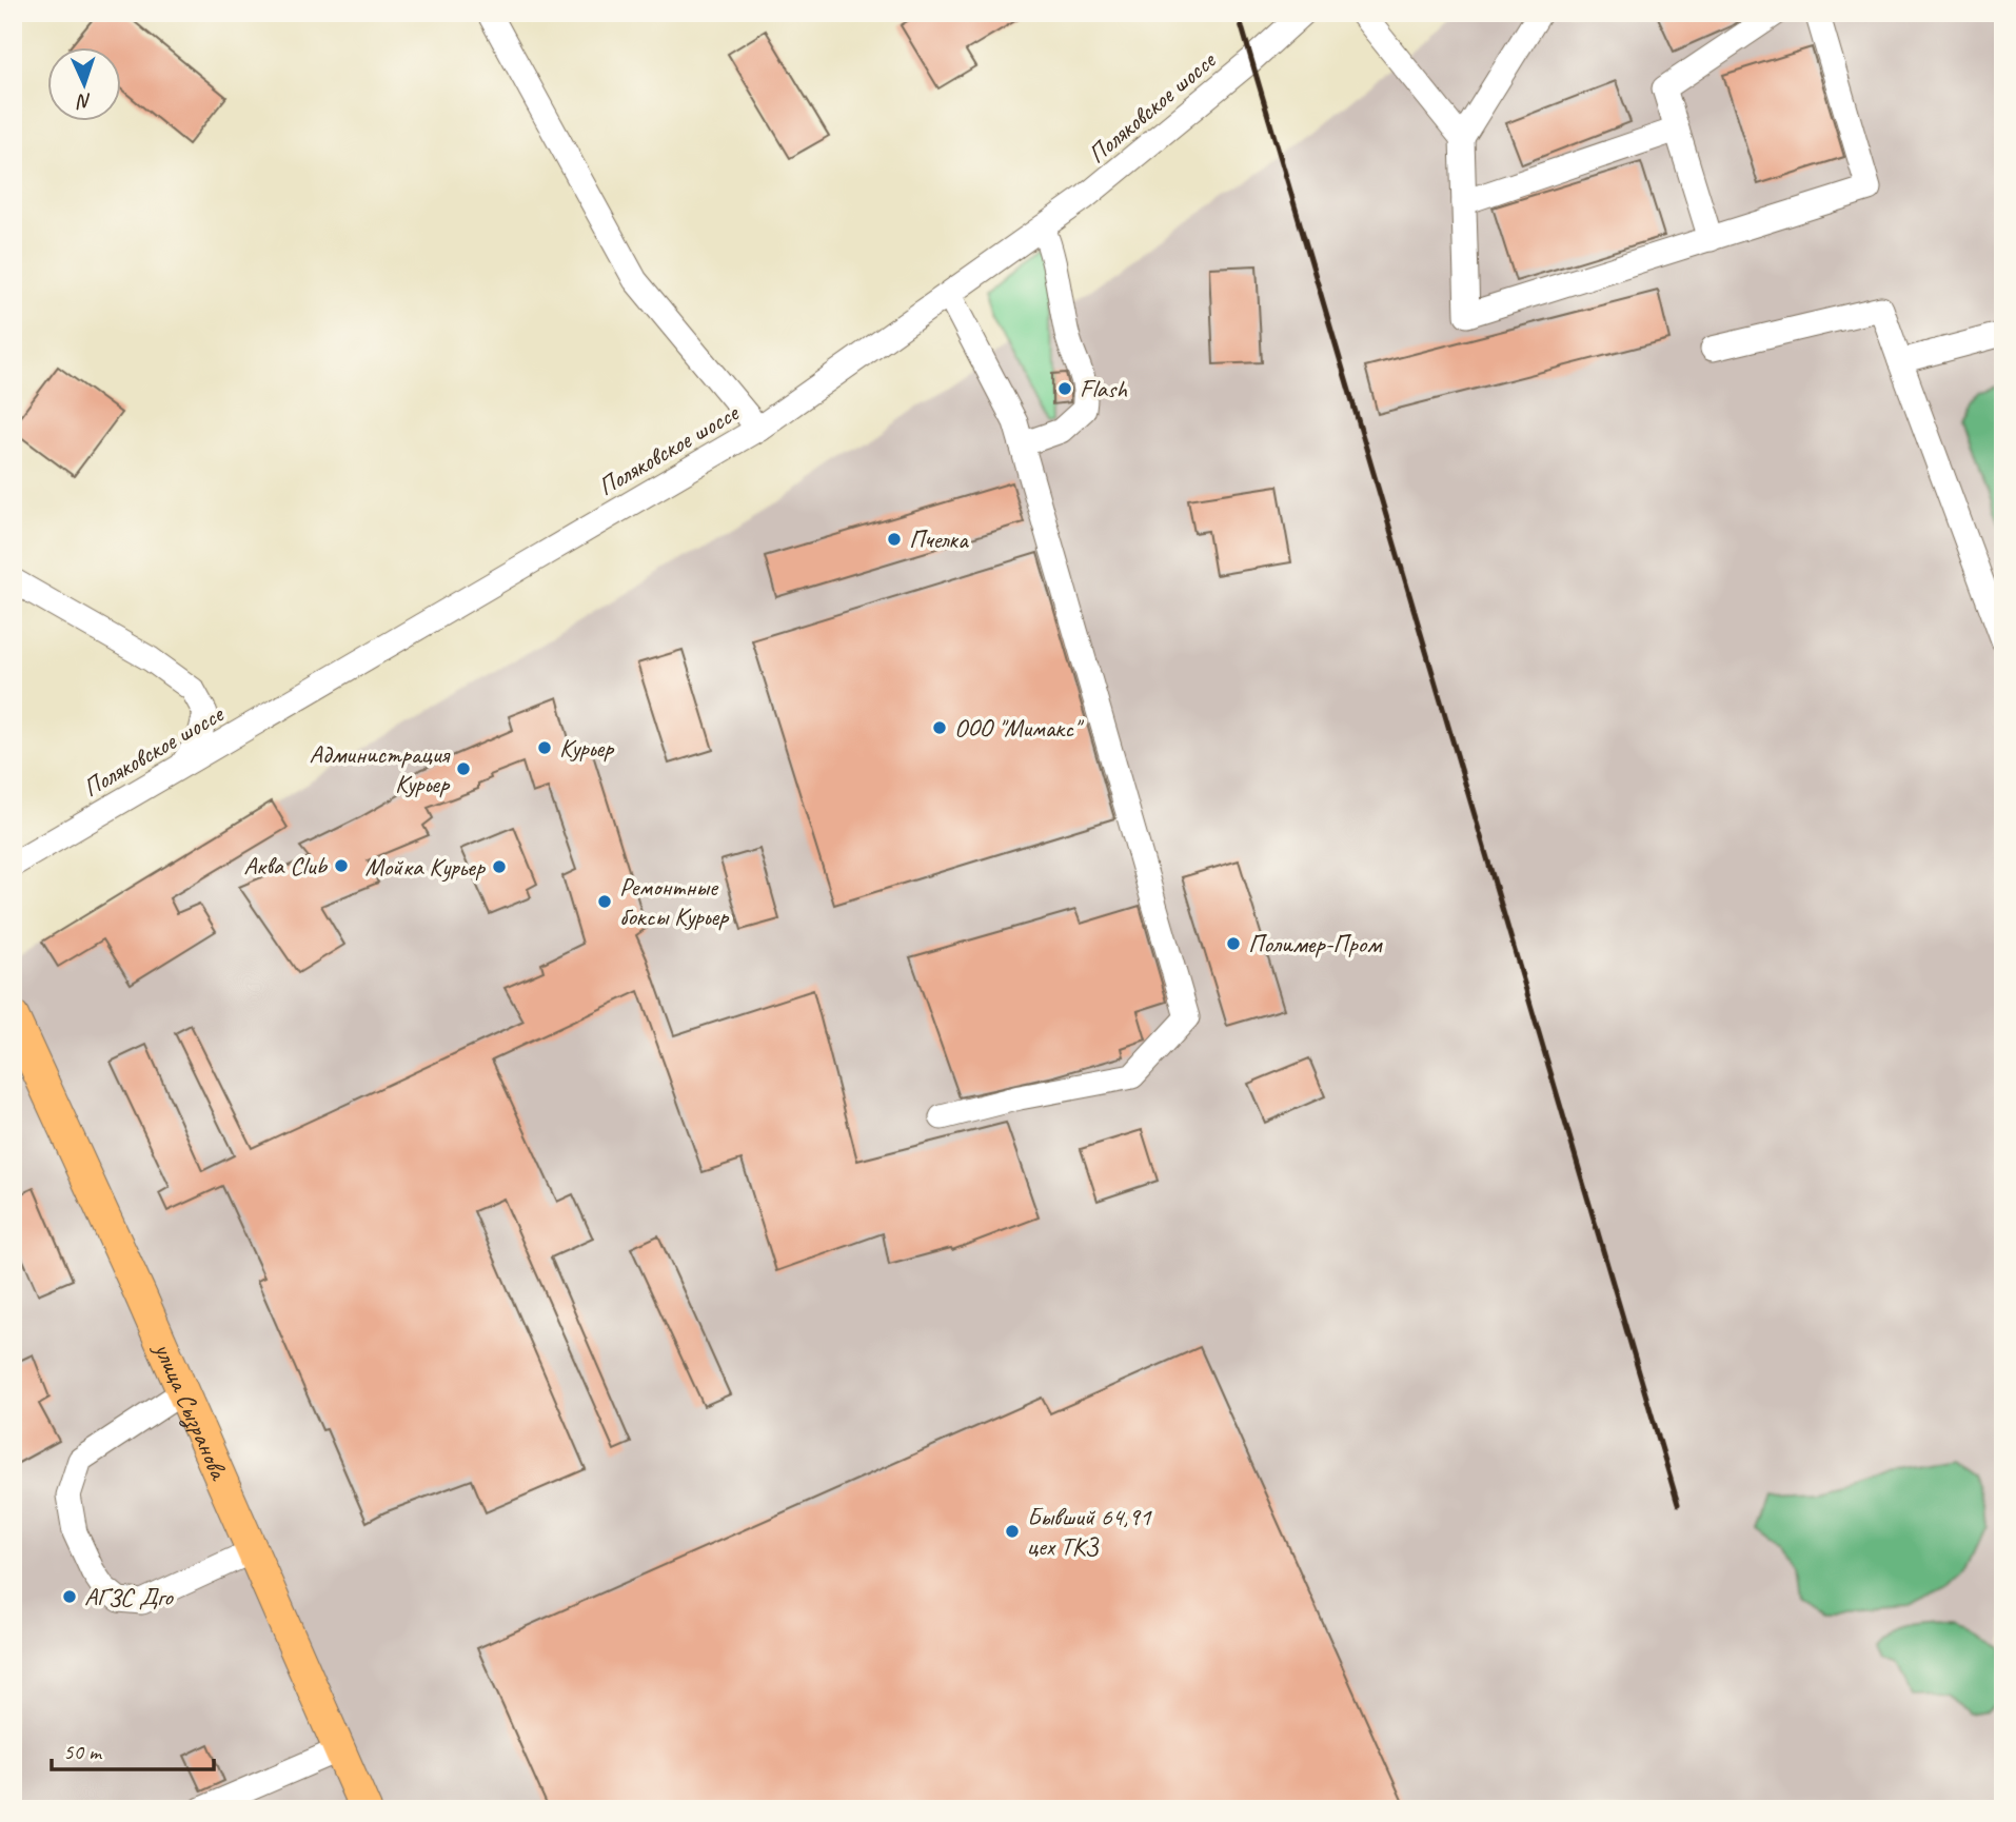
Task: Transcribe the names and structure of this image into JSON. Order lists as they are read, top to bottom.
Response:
{
  "streets": {
    "main road": ["улица Сызранова"],
    "street": ["Поляковское шоссе"]
  },
  "places": [
    "Flash",
    "Пчелка",
    "ООО \"Мимакс\"",
    "Курьер",
    "Администрация Курьер",
    "Аква Club",
    "Мойка Курьер",
    "Ремонтные боксы Курьер",
    "Полимер-Пром",
    "Бывший 64,91 цех ТКЗ",
    "АГЗС Дго"
  ],
  "scale_bar": "50 m",
  "north": "bottom"
}
